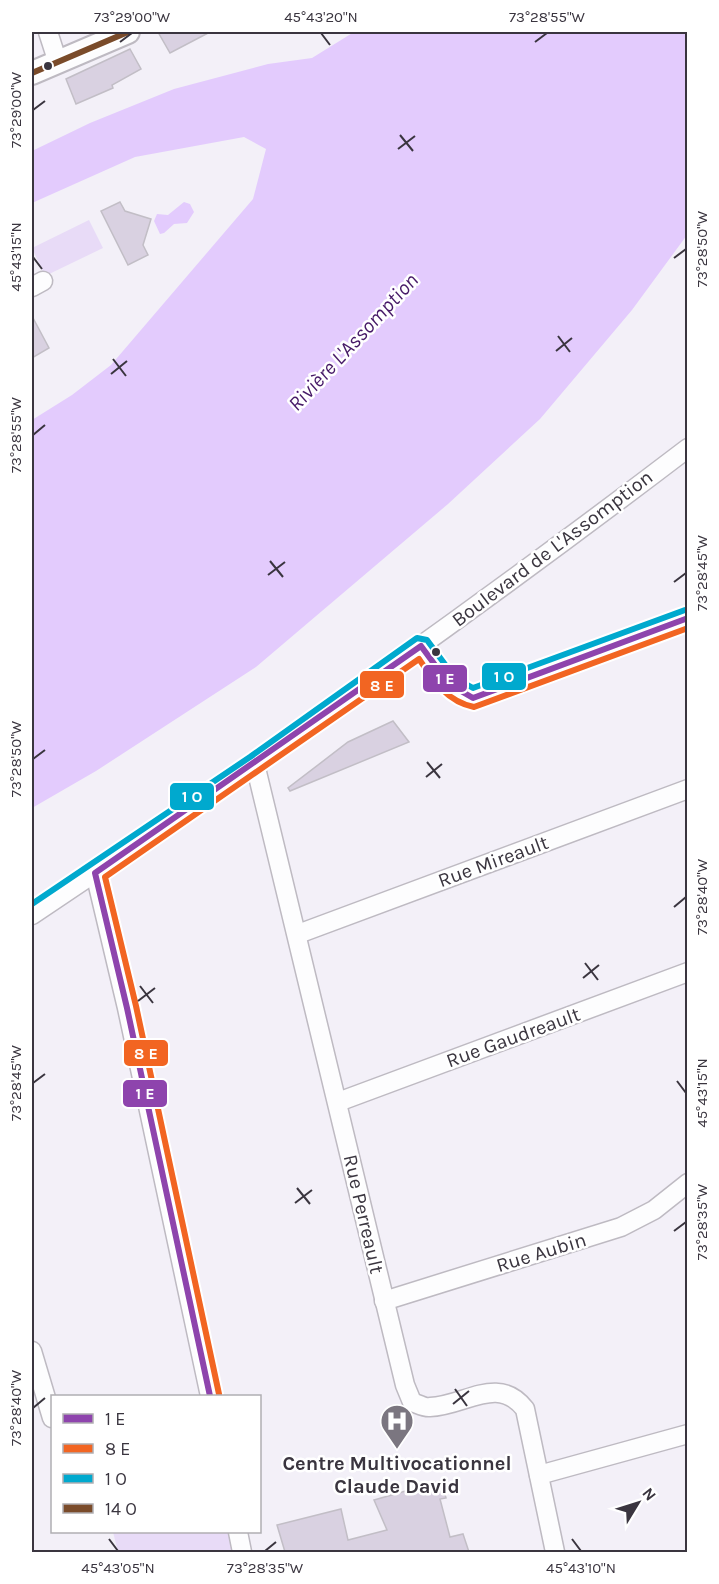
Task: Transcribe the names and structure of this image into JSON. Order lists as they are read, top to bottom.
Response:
{
  "streets": {
    "street": [
      "Boulevard de L'Assomption",
      "Rue Mireault",
      "Rue Gaudreault",
      "Rue Perreault",
      "Rue Aubin"
    ]
  },
  "crossings": [
    ["Boulevard de L'Assomption", "Rue Perreault"],
    ["Rue Mireault", "Rue Perreault"],
    ["Rue Gaudreault", "Rue Perreault"],
    ["Rue Perreault", "Rue Aubin"]
  ],
  "water": ["Rivière L'Assomption"],
  "places": {
    "hospital": ["Centre Multivocationnel Claude David"]
  },
  "legend": [
    "1 E",
    "8 E",
    "1 O",
    "14 O"
  ],
  "north": "top right",
  "coordinates": [
    "73°29'00\"W",
    "45°43'20\"N",
    "73°28'55\"W",
    "73°28'50\"W",
    "45°43'15\"N",
    "73°28'45\"W",
    "73°28'40\"W",
    "73°28'35\"W",
    "45°43'05\"N",
    "45°43'10\"N"
  ]
}
